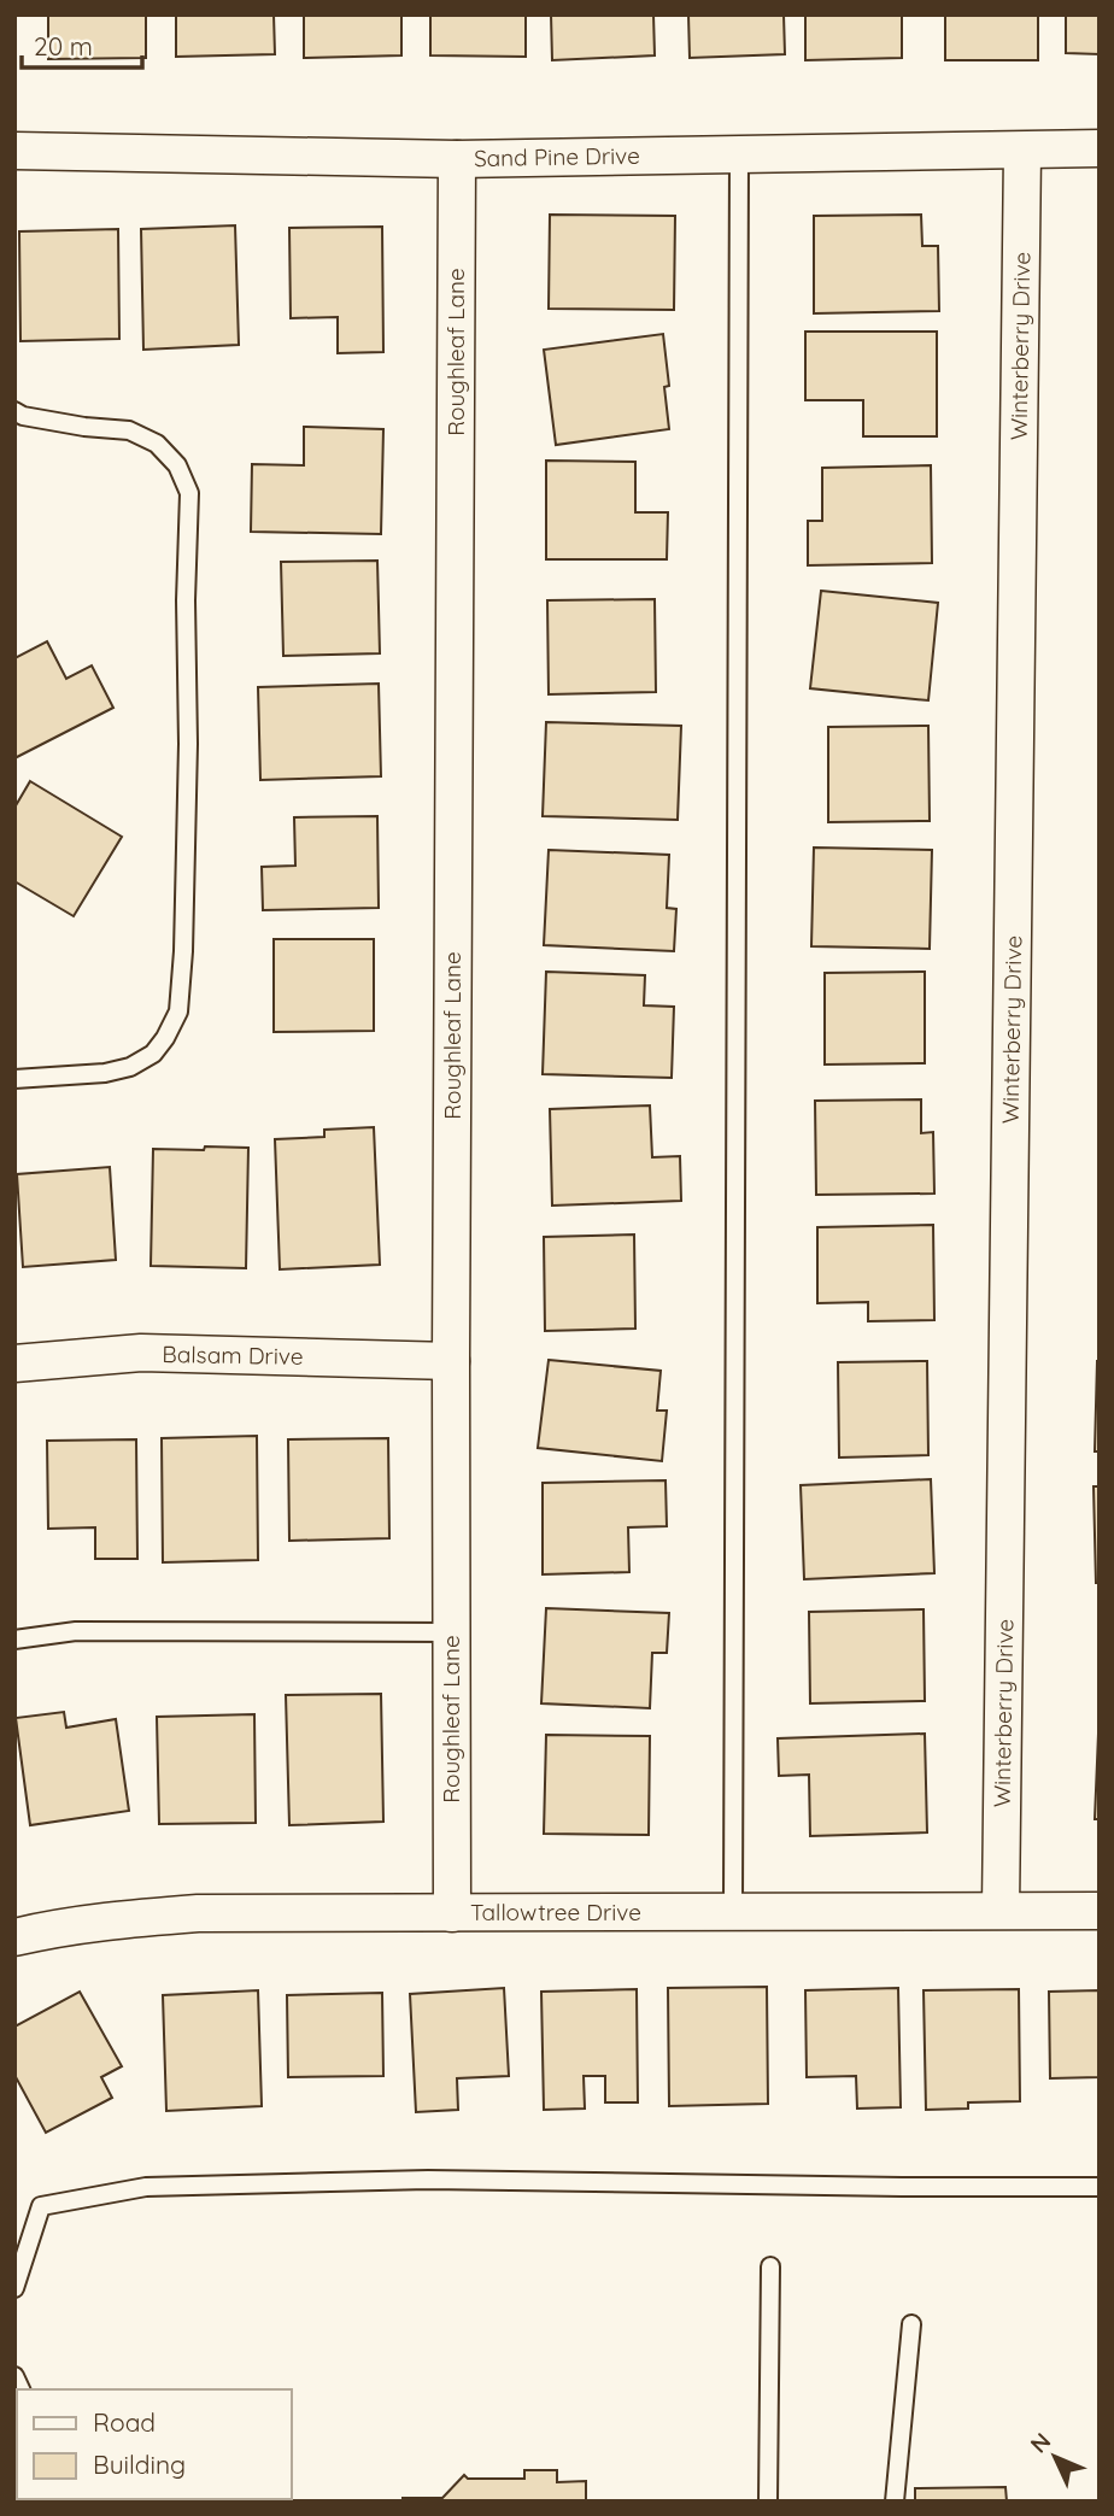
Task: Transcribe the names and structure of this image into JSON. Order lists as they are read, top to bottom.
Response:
{
  "streets": {
    "street": [
      "Sand Pine Drive",
      "Winterberry Drive",
      "Roughleaf Lane",
      "Balsam Drive",
      "Tallowtree Drive"
    ]
  },
  "crossings": [
    ["Sand Pine Drive", "Winterberry Drive"],
    ["Sand Pine Drive", "Roughleaf Lane"],
    ["Winterberry Drive", "Tallowtree Drive"],
    ["Roughleaf Lane", "Balsam Drive"],
    ["Roughleaf Lane", "Tallowtree Drive"]
  ],
  "legend": ["Road", "Building"],
  "scale_bar": "20 m",
  "north": "top left"
}
